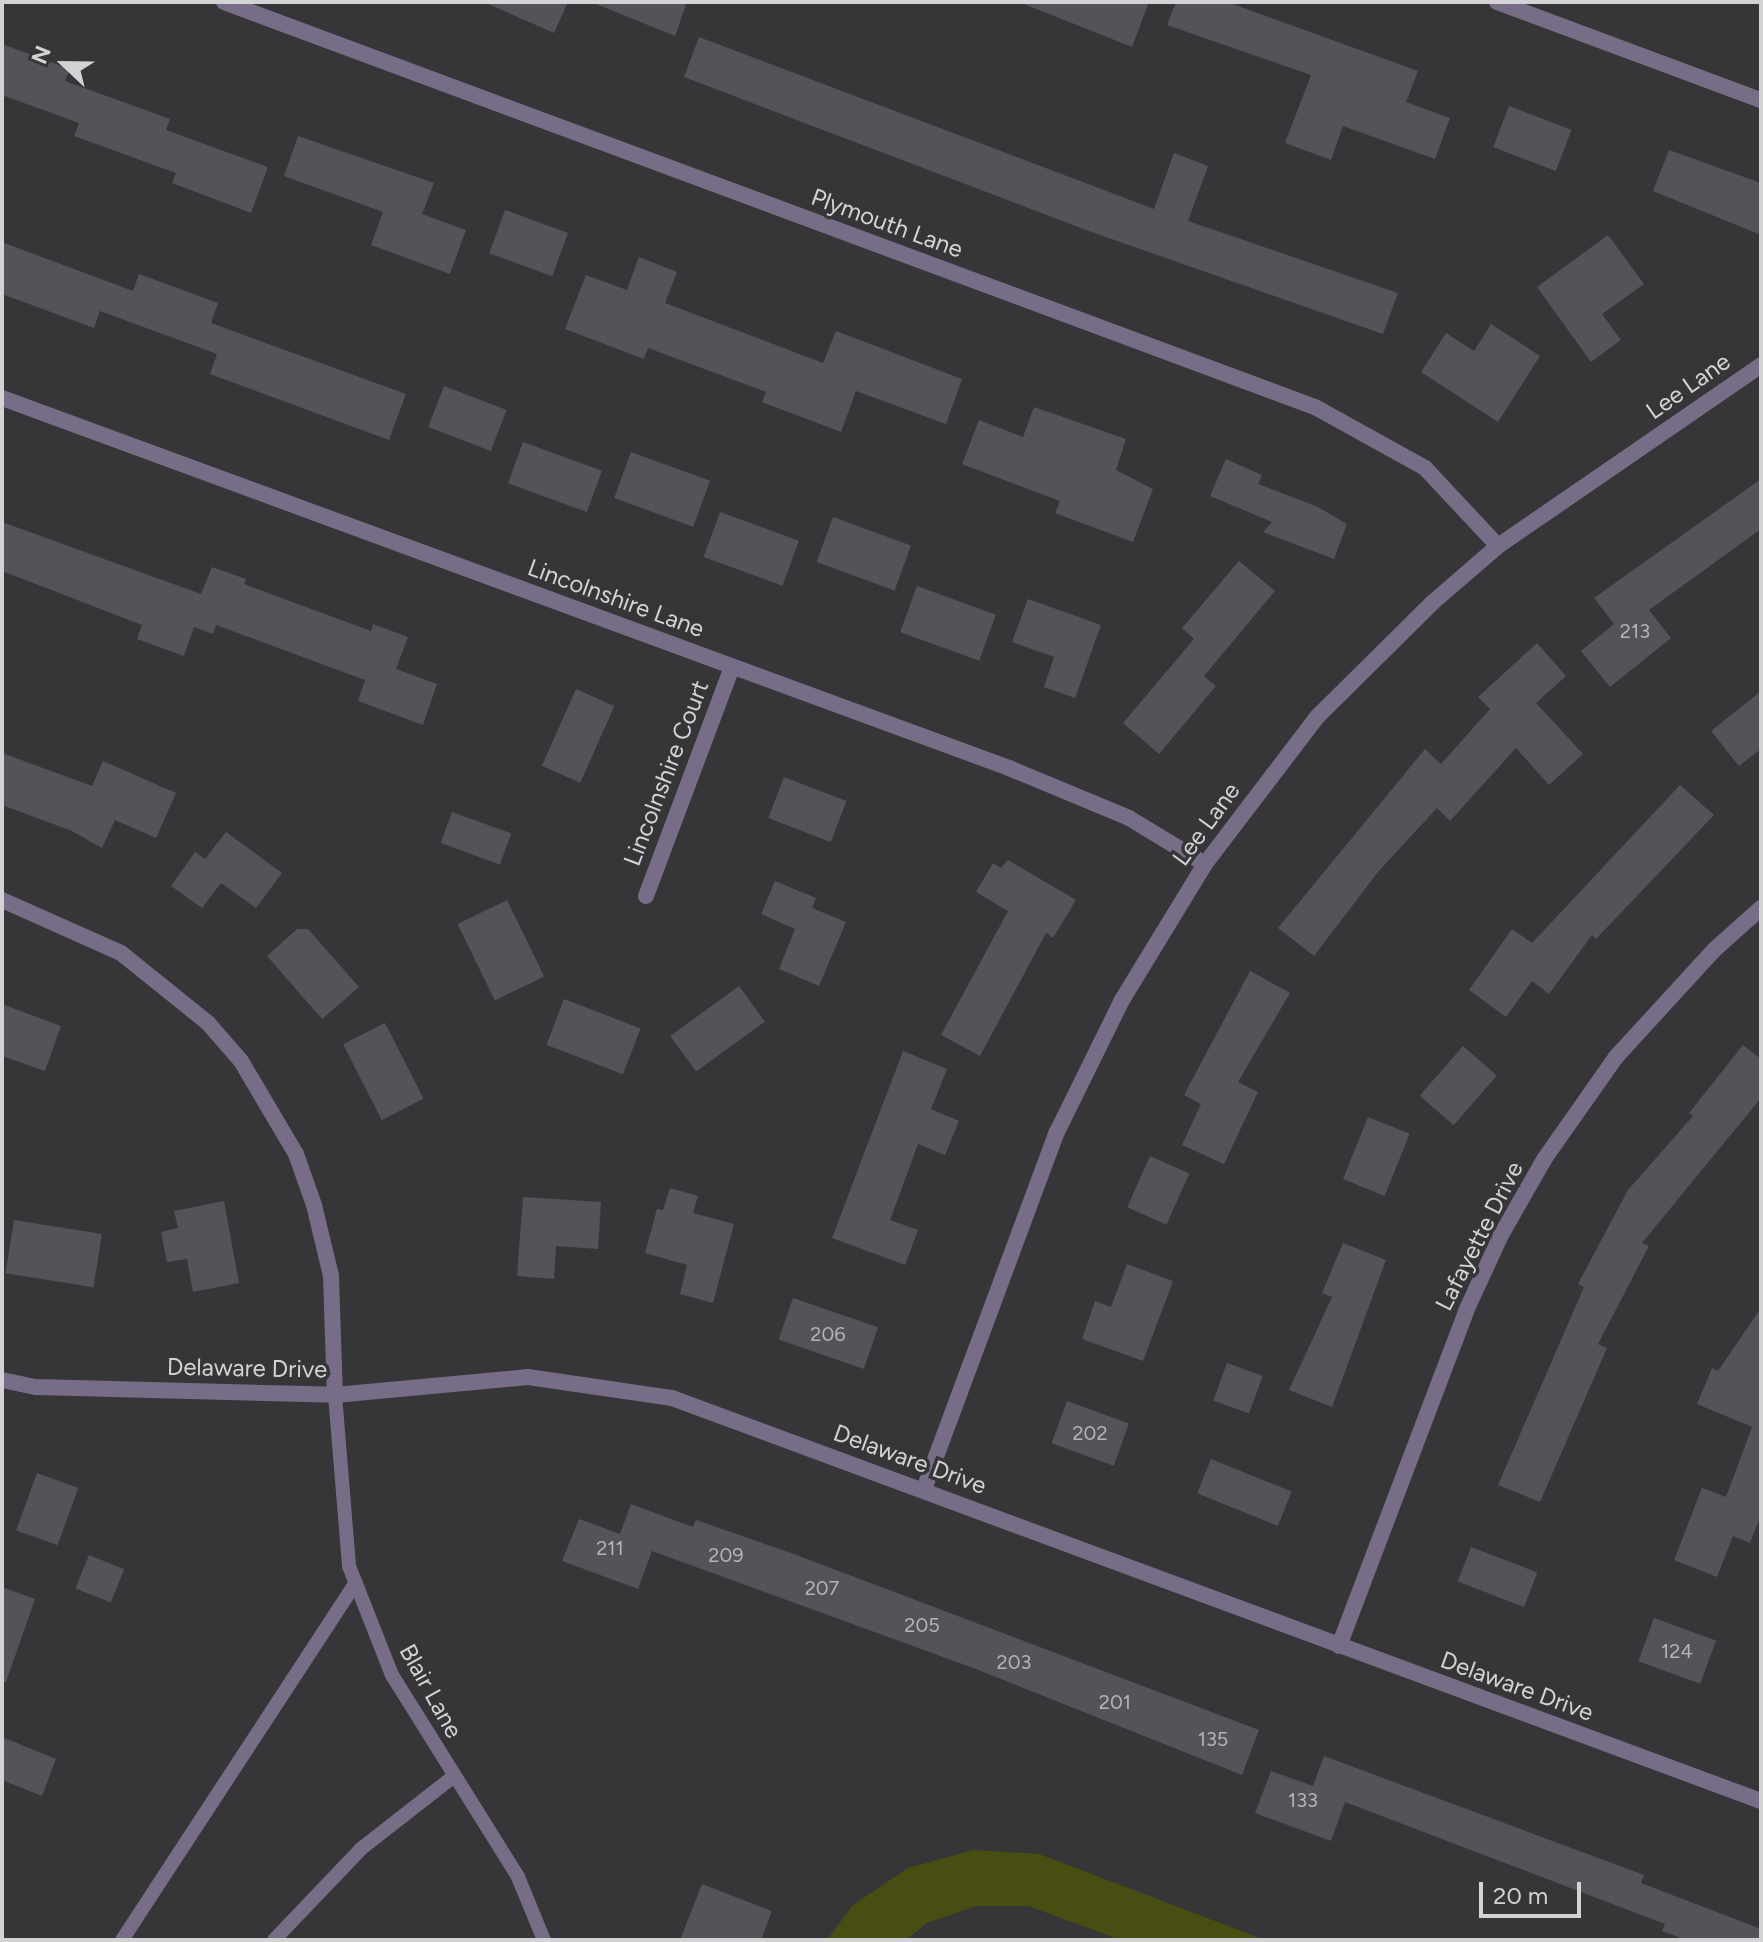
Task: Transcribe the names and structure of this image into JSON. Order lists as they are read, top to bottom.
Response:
{
  "streets": {
    "street": [
      "Plymouth Lane",
      "Lee Lane",
      "Lincolnshire Lane",
      "Lincolnshire Court",
      "Lafayette Drive",
      "Delaware Drive"
    ],
    "lane": ["Blair Lane"]
  },
  "crossings": [
    ["Plymouth Lane", "Lee Lane"],
    ["Lee Lane", "Lincolnshire Lane"],
    ["Lee Lane", "Delaware Drive"],
    ["Lincolnshire Lane", "Lincolnshire Court"],
    ["Lafayette Drive", "Delaware Drive"],
    ["Delaware Drive", "Blair Lane"]
  ],
  "house_numbers": [
    "213",
    "206",
    "202",
    "211",
    "209",
    "207",
    "205",
    "124",
    "203",
    "201",
    "135",
    "133"
  ],
  "scale_bar": "20 m",
  "north": "left"
}
